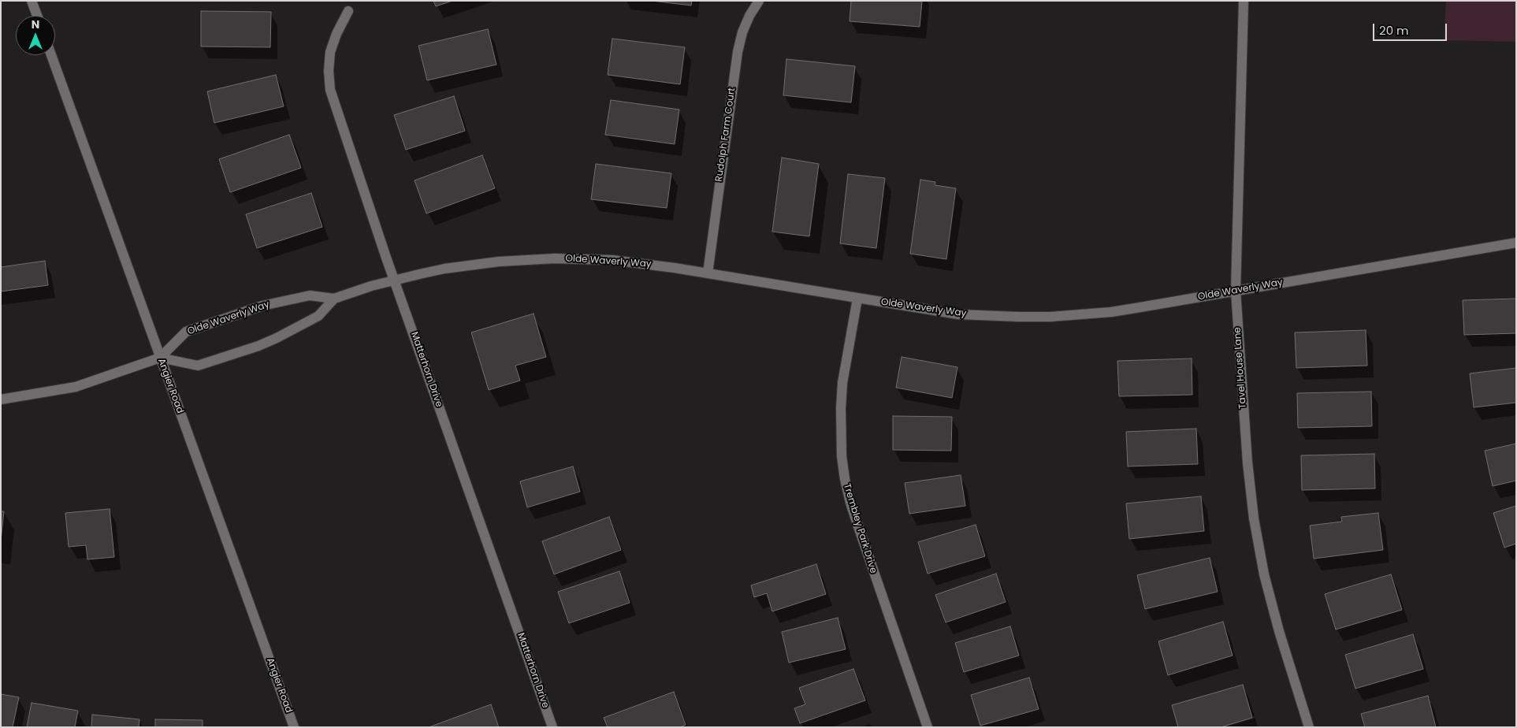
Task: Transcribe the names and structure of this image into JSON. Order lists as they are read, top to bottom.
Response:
{
  "streets": {
    "street": [
      "Rudolph Farm Court",
      "Olde Waverly Way",
      "Tavel House Lane",
      "Matterhorn Drive",
      "Angier Road",
      "Trembley Park Drive"
    ]
  },
  "crossings": [
    ["Rudolph Farm Court", "Olde Waverly Way"],
    ["Olde Waverly Way", "Tavel House Lane"],
    ["Olde Waverly Way", "Matterhorn Drive"],
    ["Olde Waverly Way", "Angier Road"],
    ["Olde Waverly Way", "Trembley Park Drive"]
  ],
  "scale_bar": "20 m",
  "north": "top"
}
